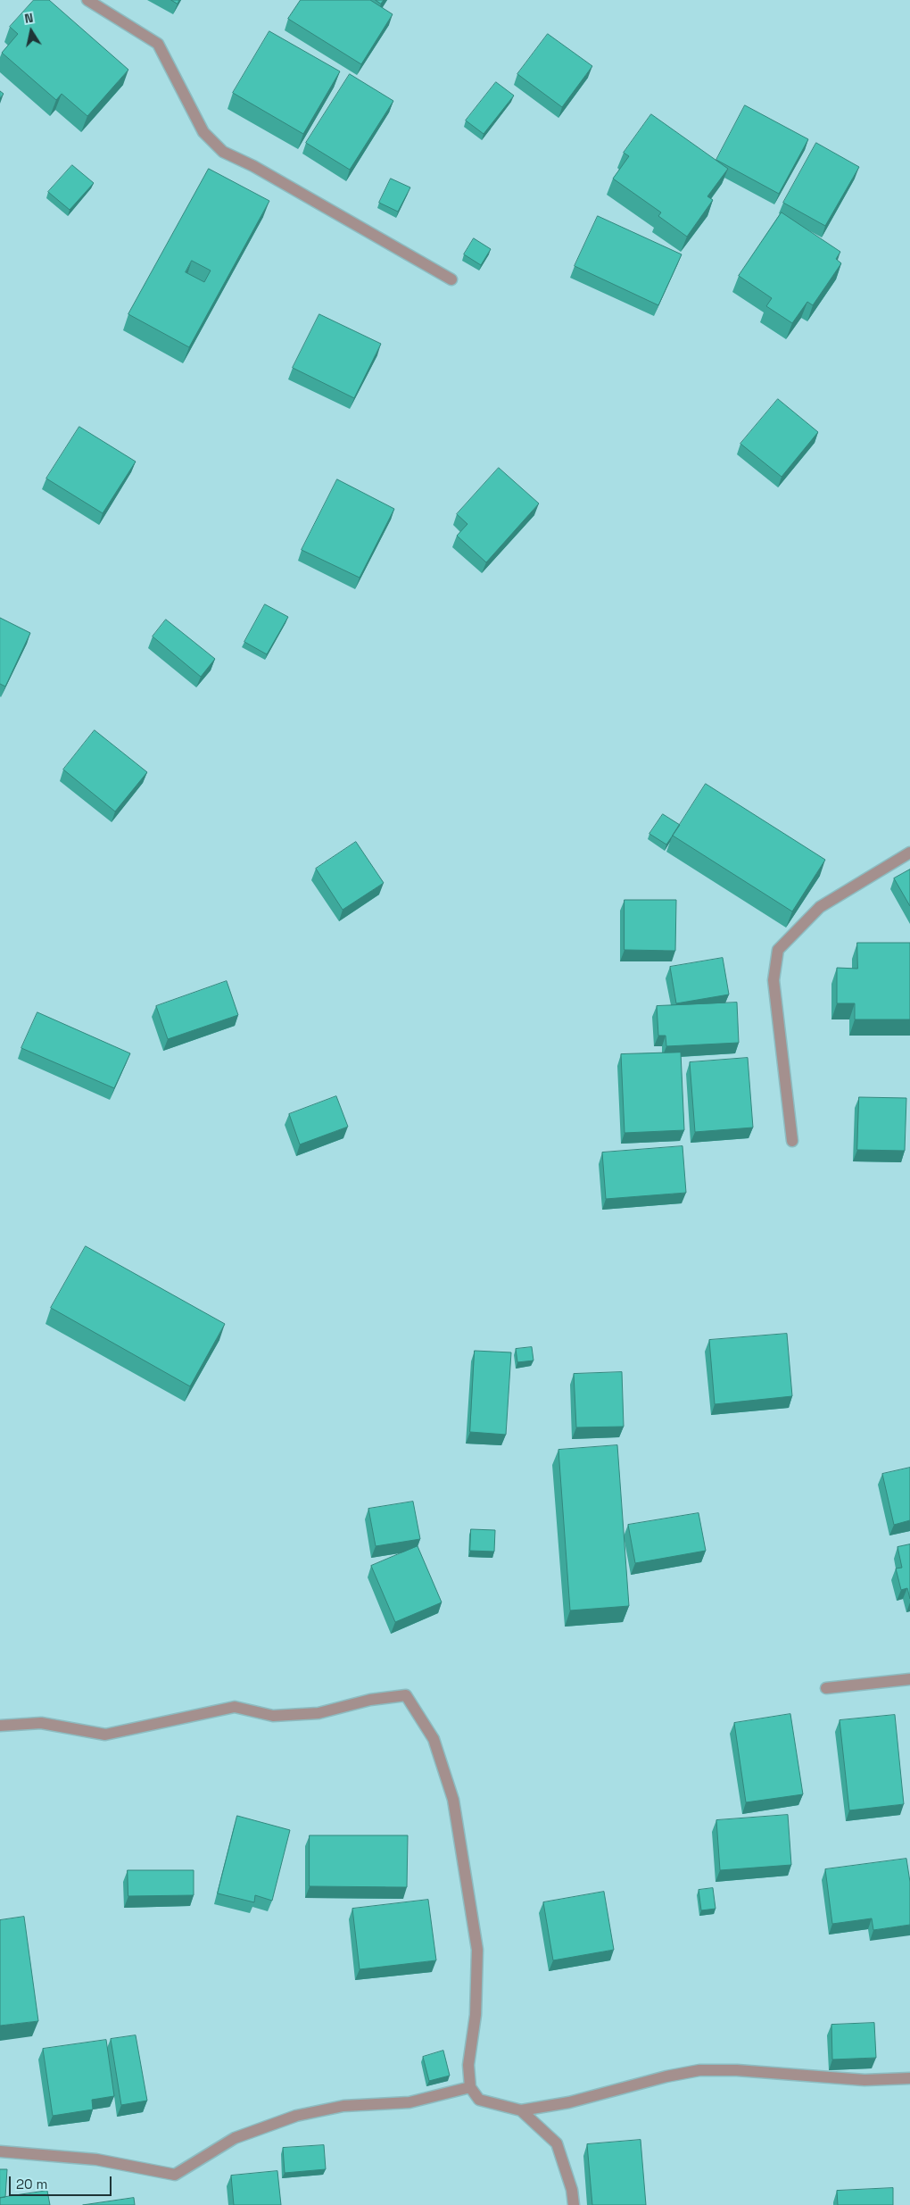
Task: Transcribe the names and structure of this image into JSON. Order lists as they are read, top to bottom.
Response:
{
  "scale_bar": "20 m",
  "north": "top"
}
